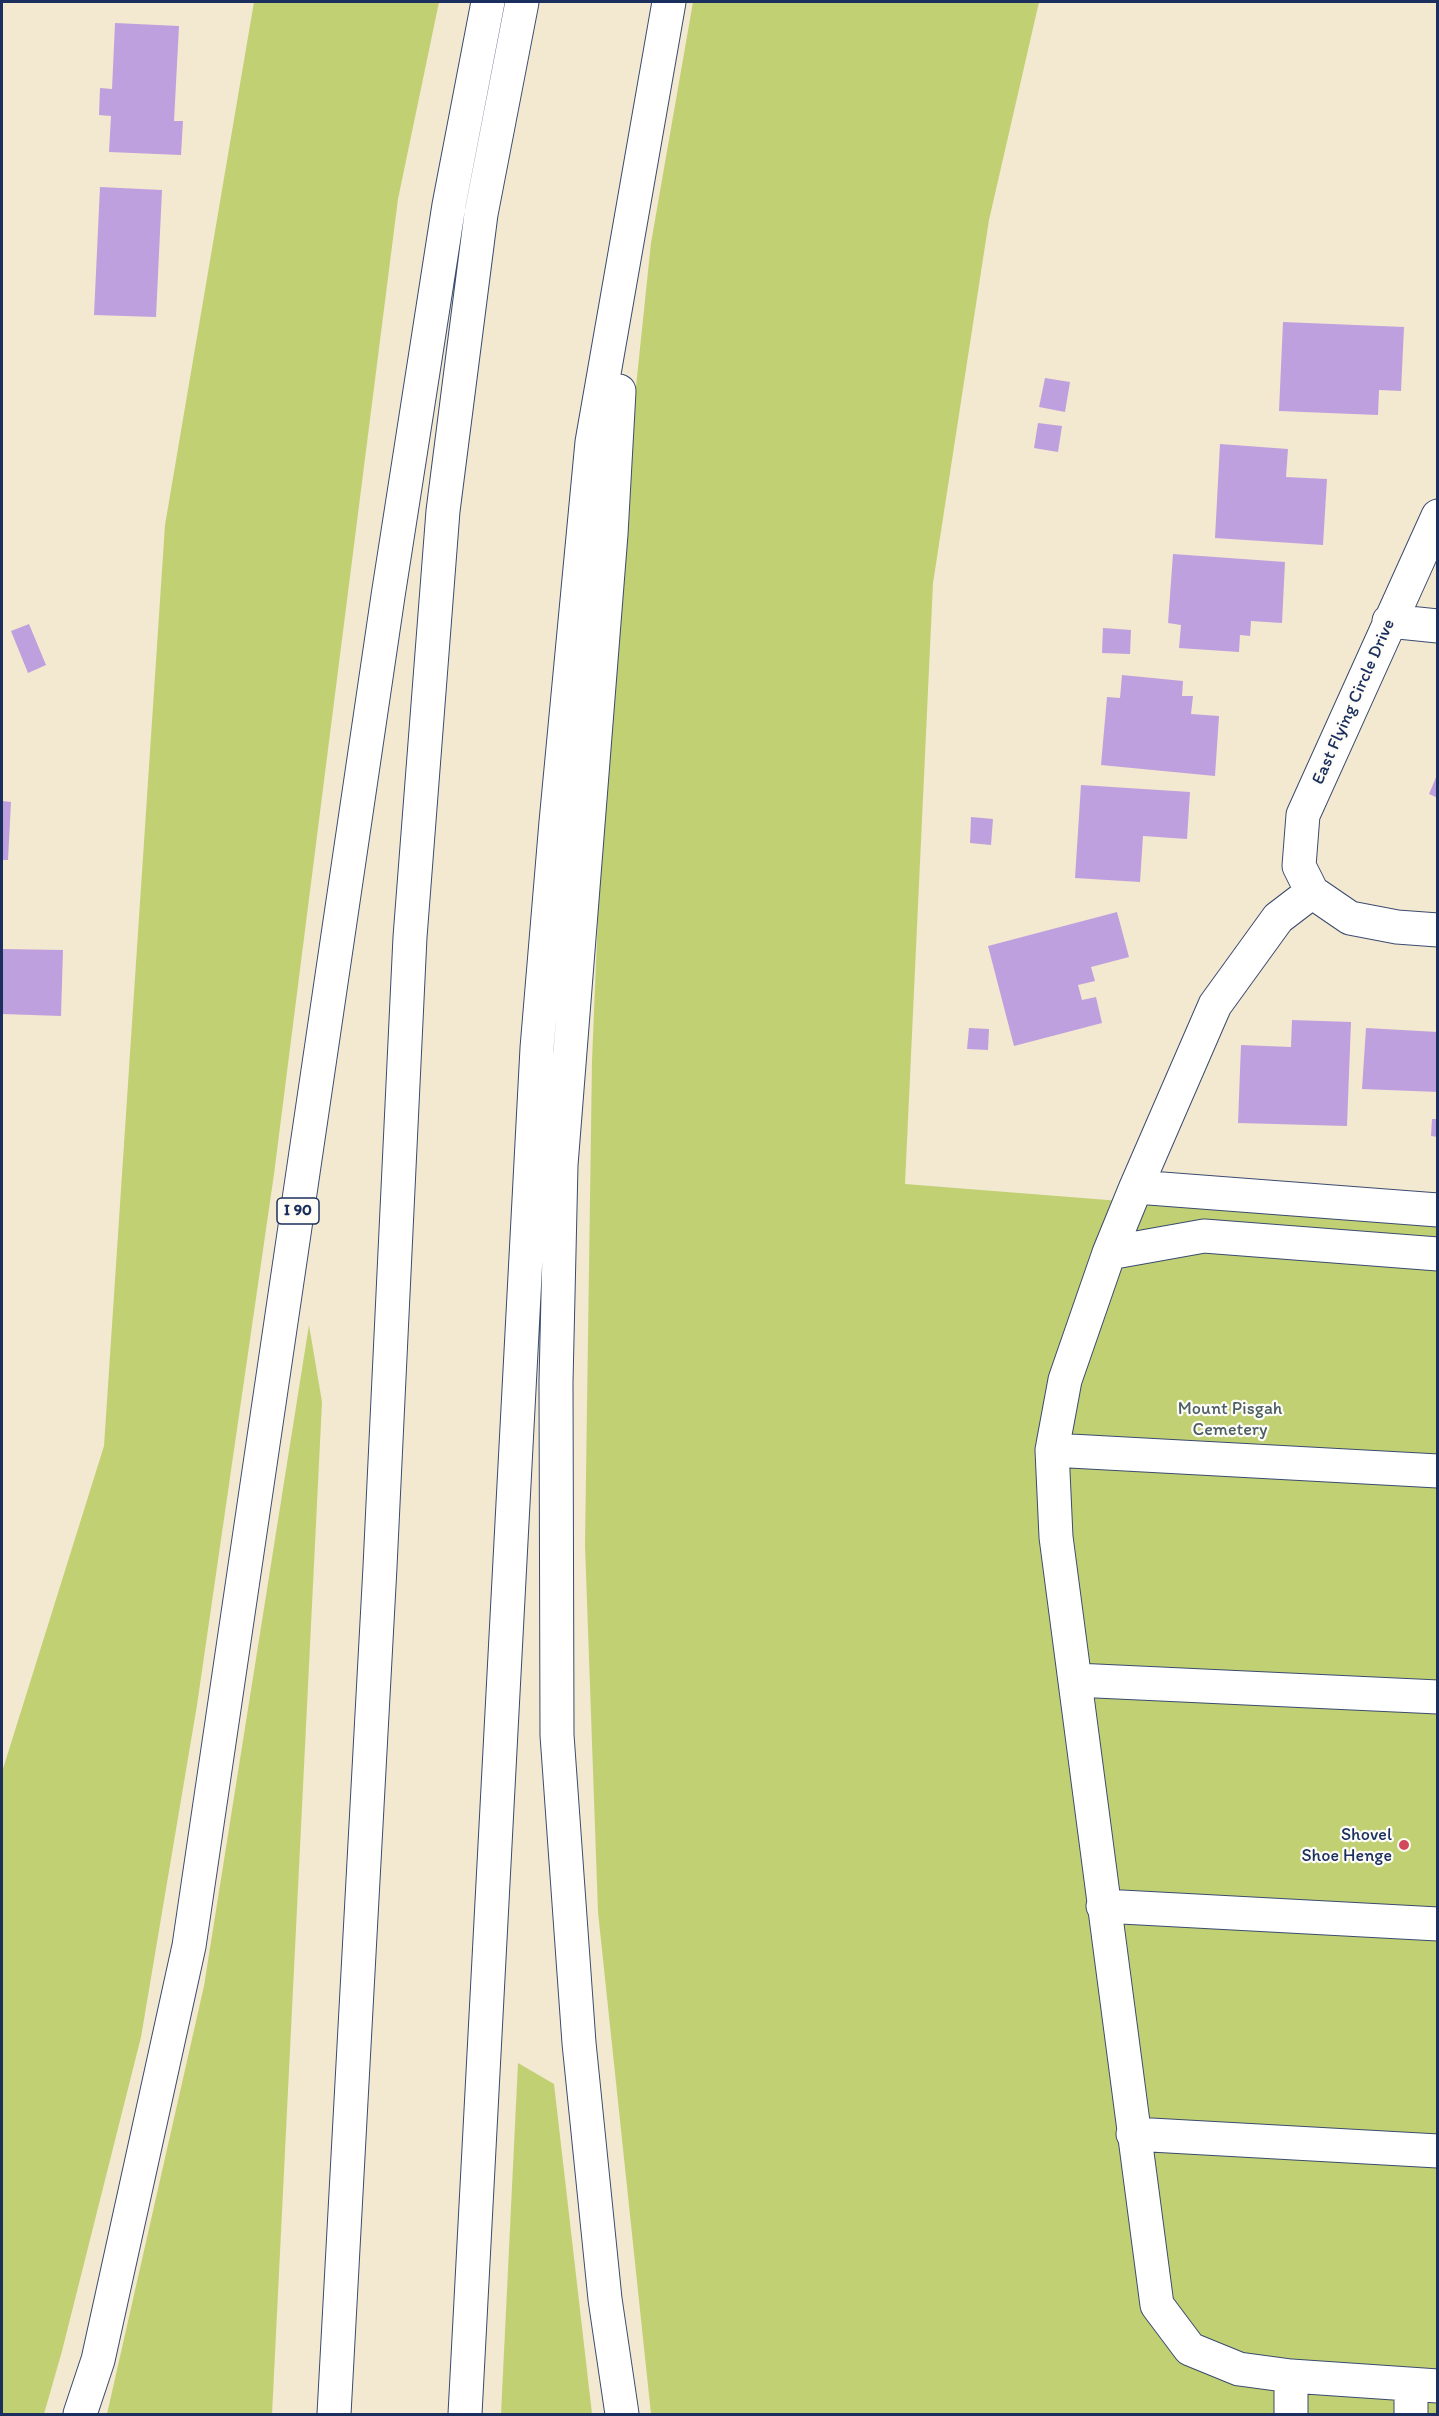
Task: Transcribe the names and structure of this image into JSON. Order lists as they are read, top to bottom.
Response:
{
  "streets": {
    "main road": ["East Flying Circle Drive", "I 90"]
  },
  "parks": ["Mount Pisgah Cemetery"],
  "places": ["Shovel Shoe Henge"]
}
